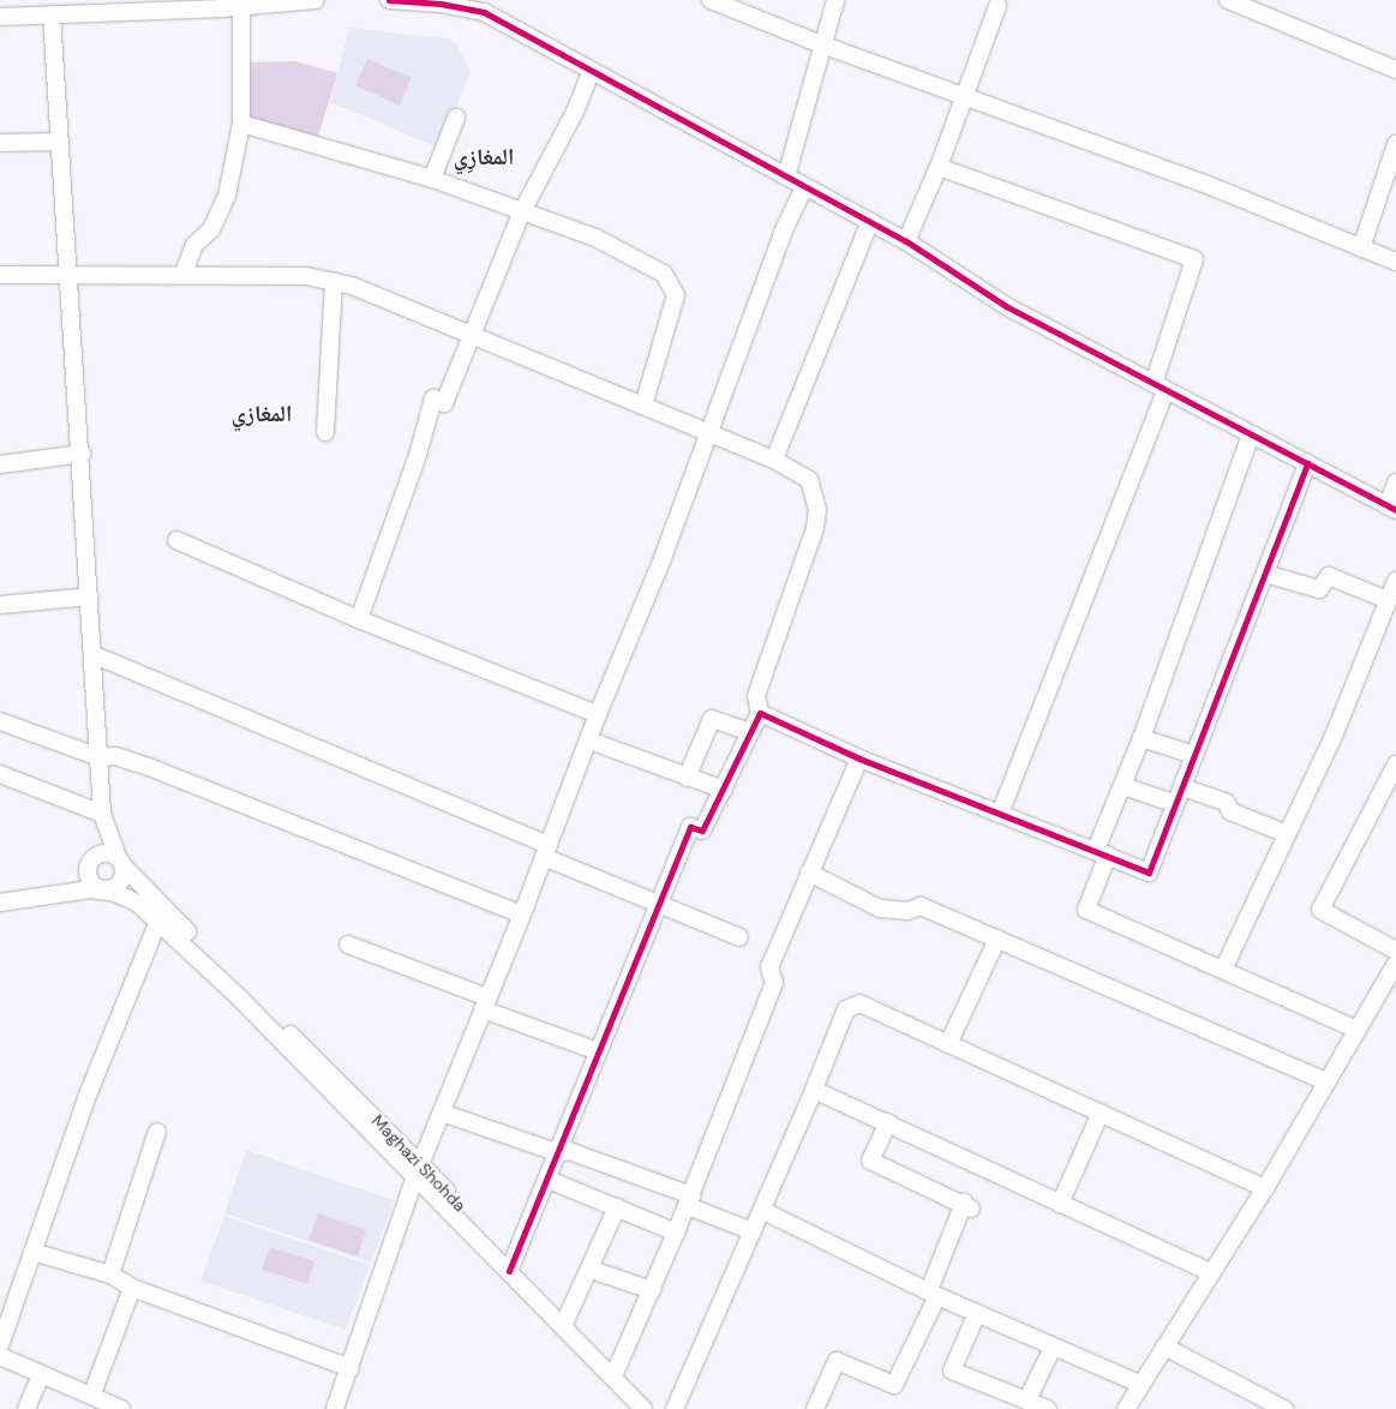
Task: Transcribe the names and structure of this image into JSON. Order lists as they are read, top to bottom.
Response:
{
  "streets": {
    "street": ["Maghazi Shohda"]
  },
  "districts": ["المغازِي", "المغازي"]
}
